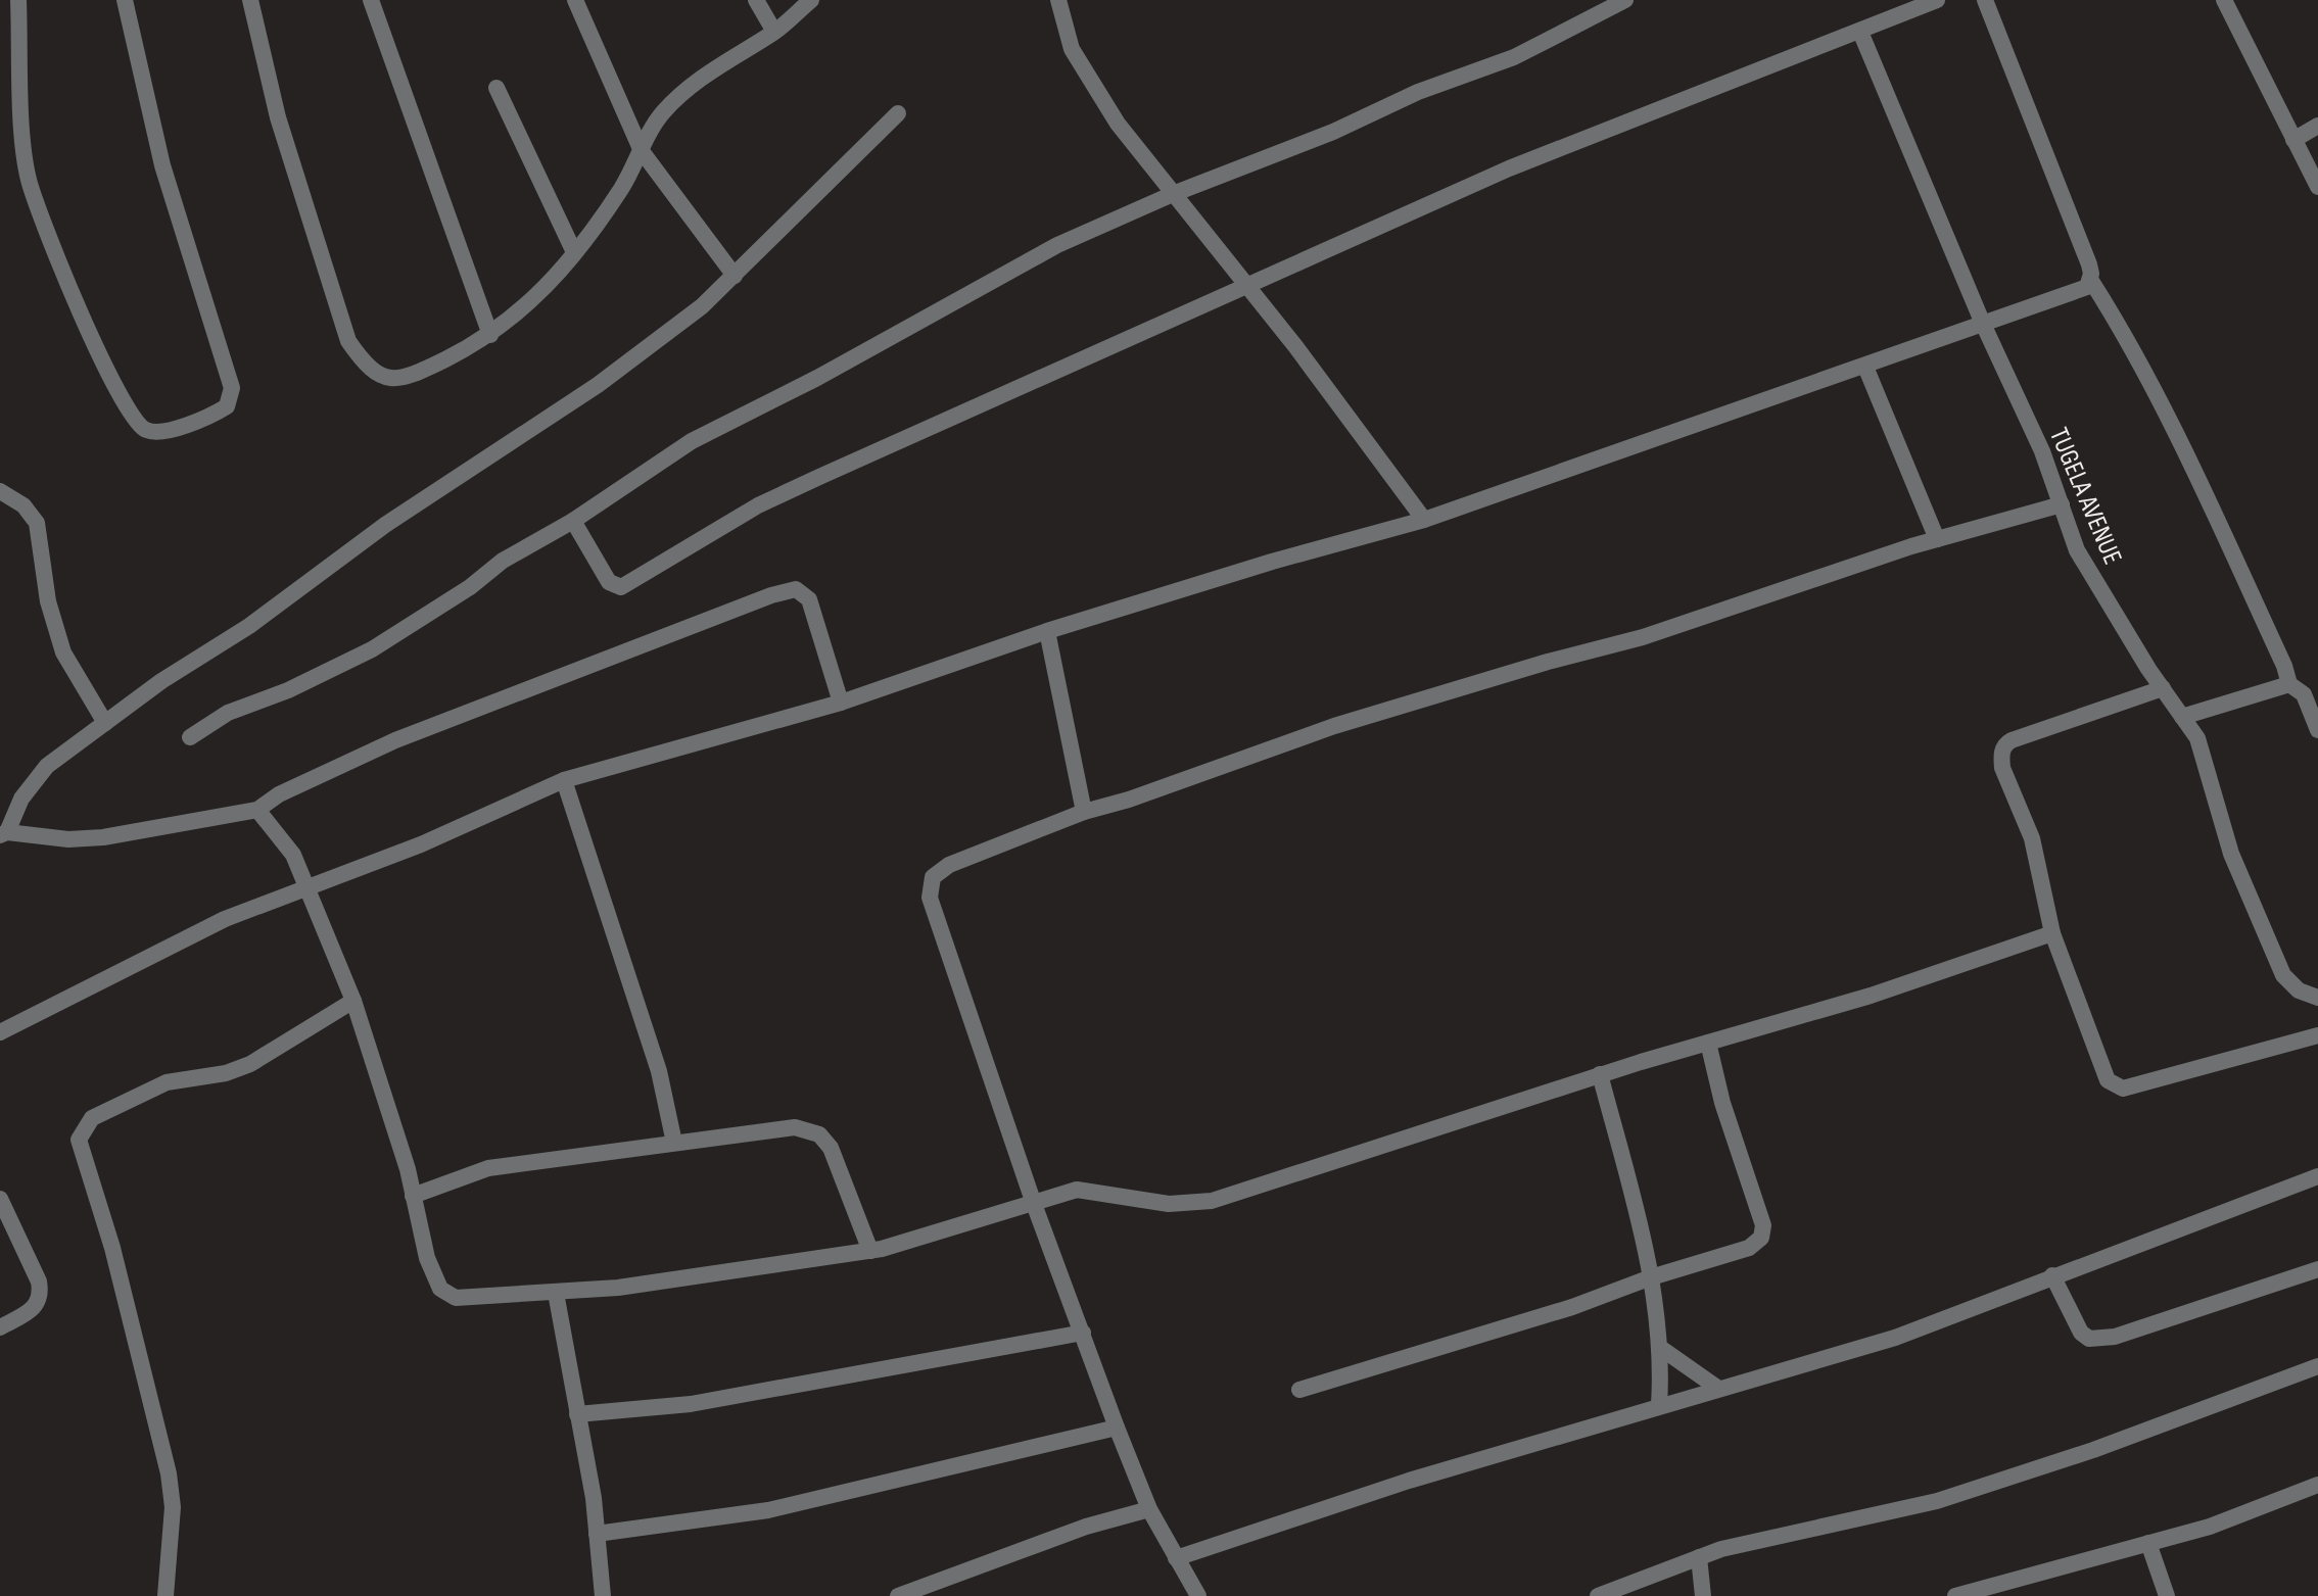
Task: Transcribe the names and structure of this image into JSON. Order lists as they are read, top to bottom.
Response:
{
  "streets": {
    "street": ["TUGELA AVENUE"]
  }
}
